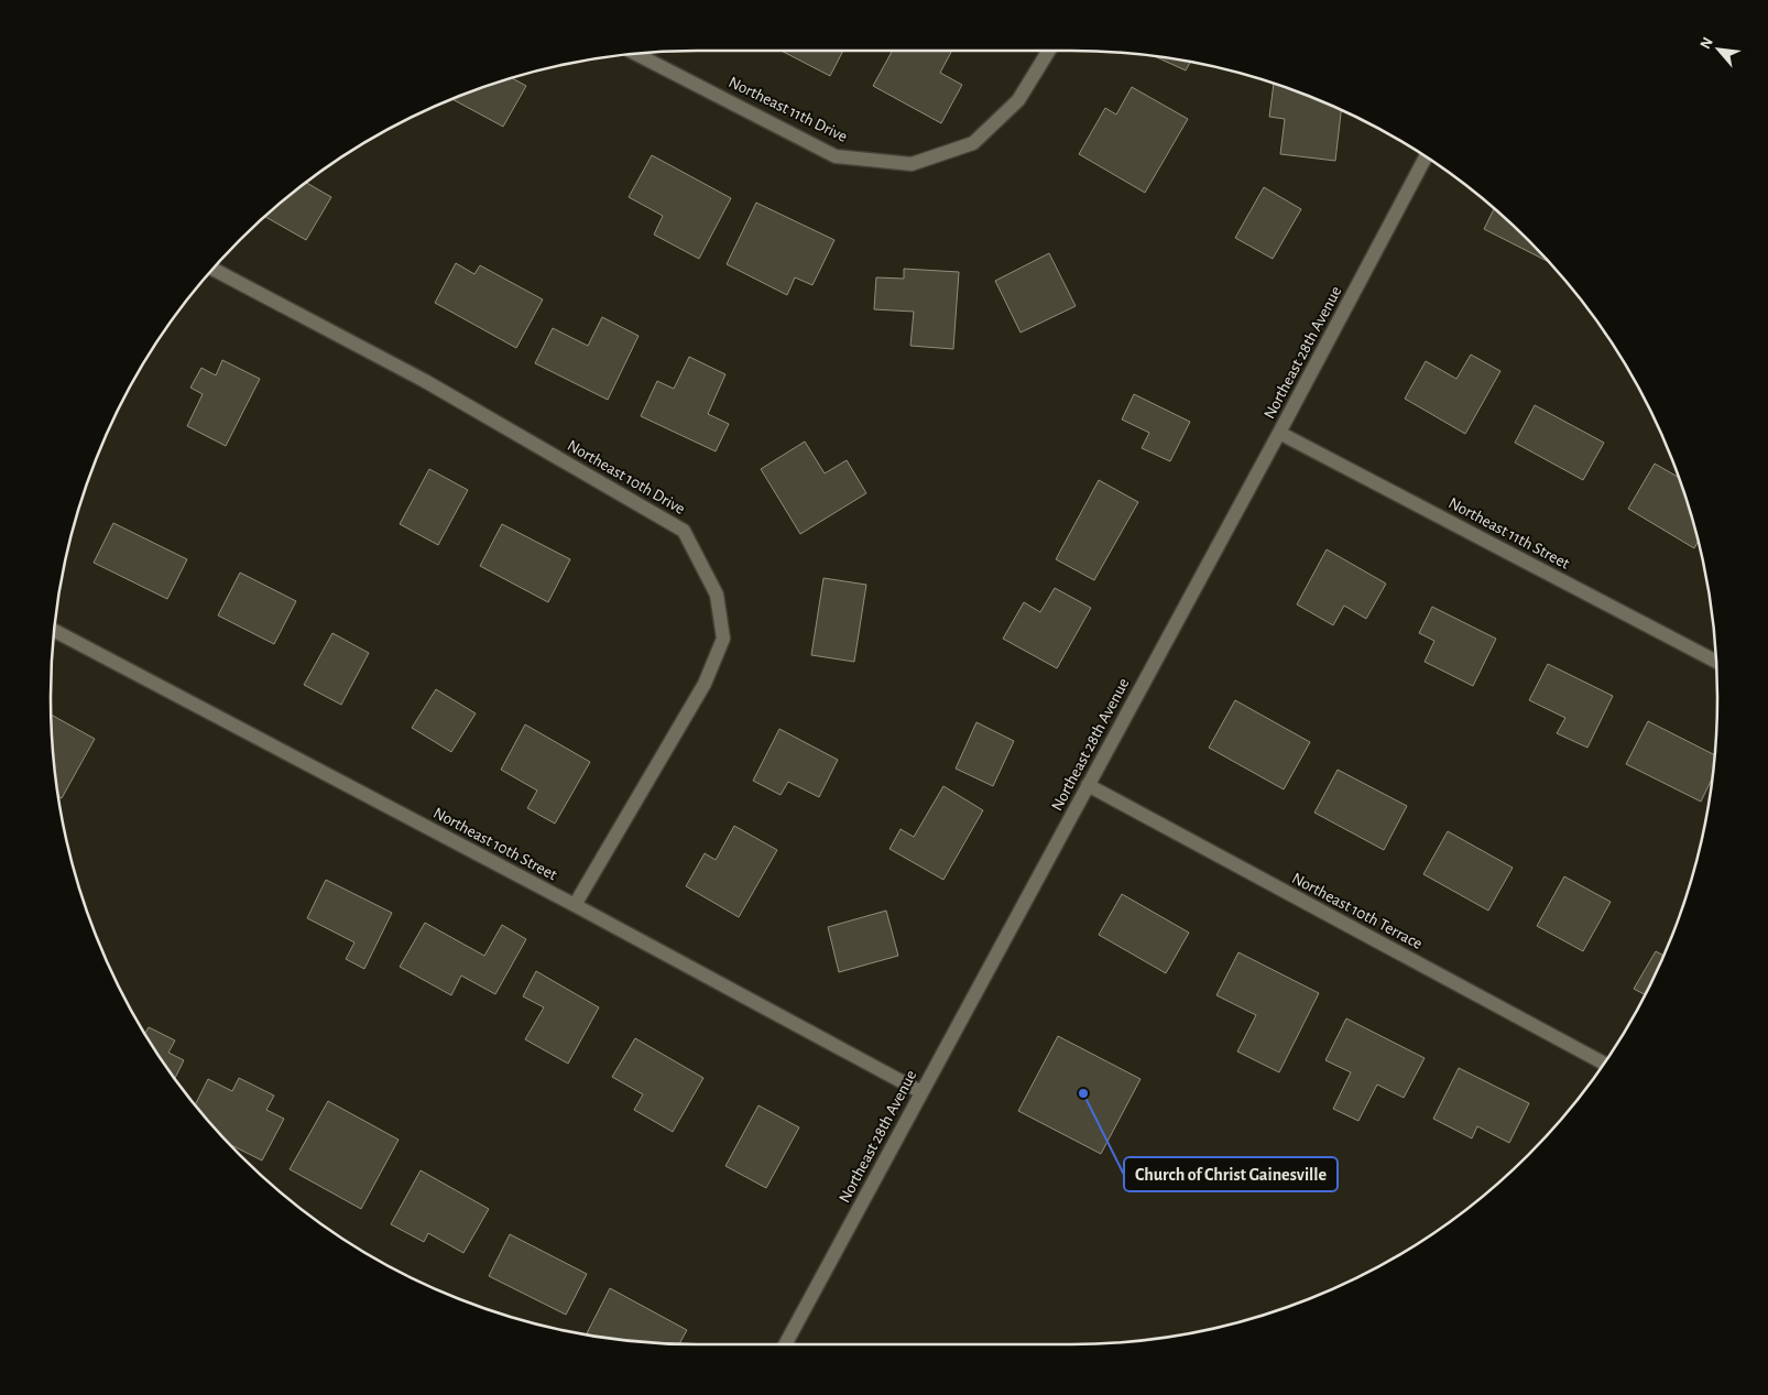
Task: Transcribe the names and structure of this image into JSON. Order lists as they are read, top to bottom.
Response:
{
  "streets": {
    "street": [
      "Northeast 11th Drive",
      "Northeast 28th Avenue",
      "Northeast 10th Drive",
      "Northeast 11th Street",
      "Northeast 10th Street",
      "Northeast 10th Terrace"
    ]
  },
  "crossings": [
    ["Northeast 28th Avenue", "Northeast 11th Street"],
    ["Northeast 28th Avenue", "Northeast 10th Street"],
    ["Northeast 28th Avenue", "Northeast 10th Terrace"],
    ["Northeast 10th Drive", "Northeast 10th Street"]
  ],
  "places": ["Church of Christ Gainesville"],
  "north": "top left"
}
